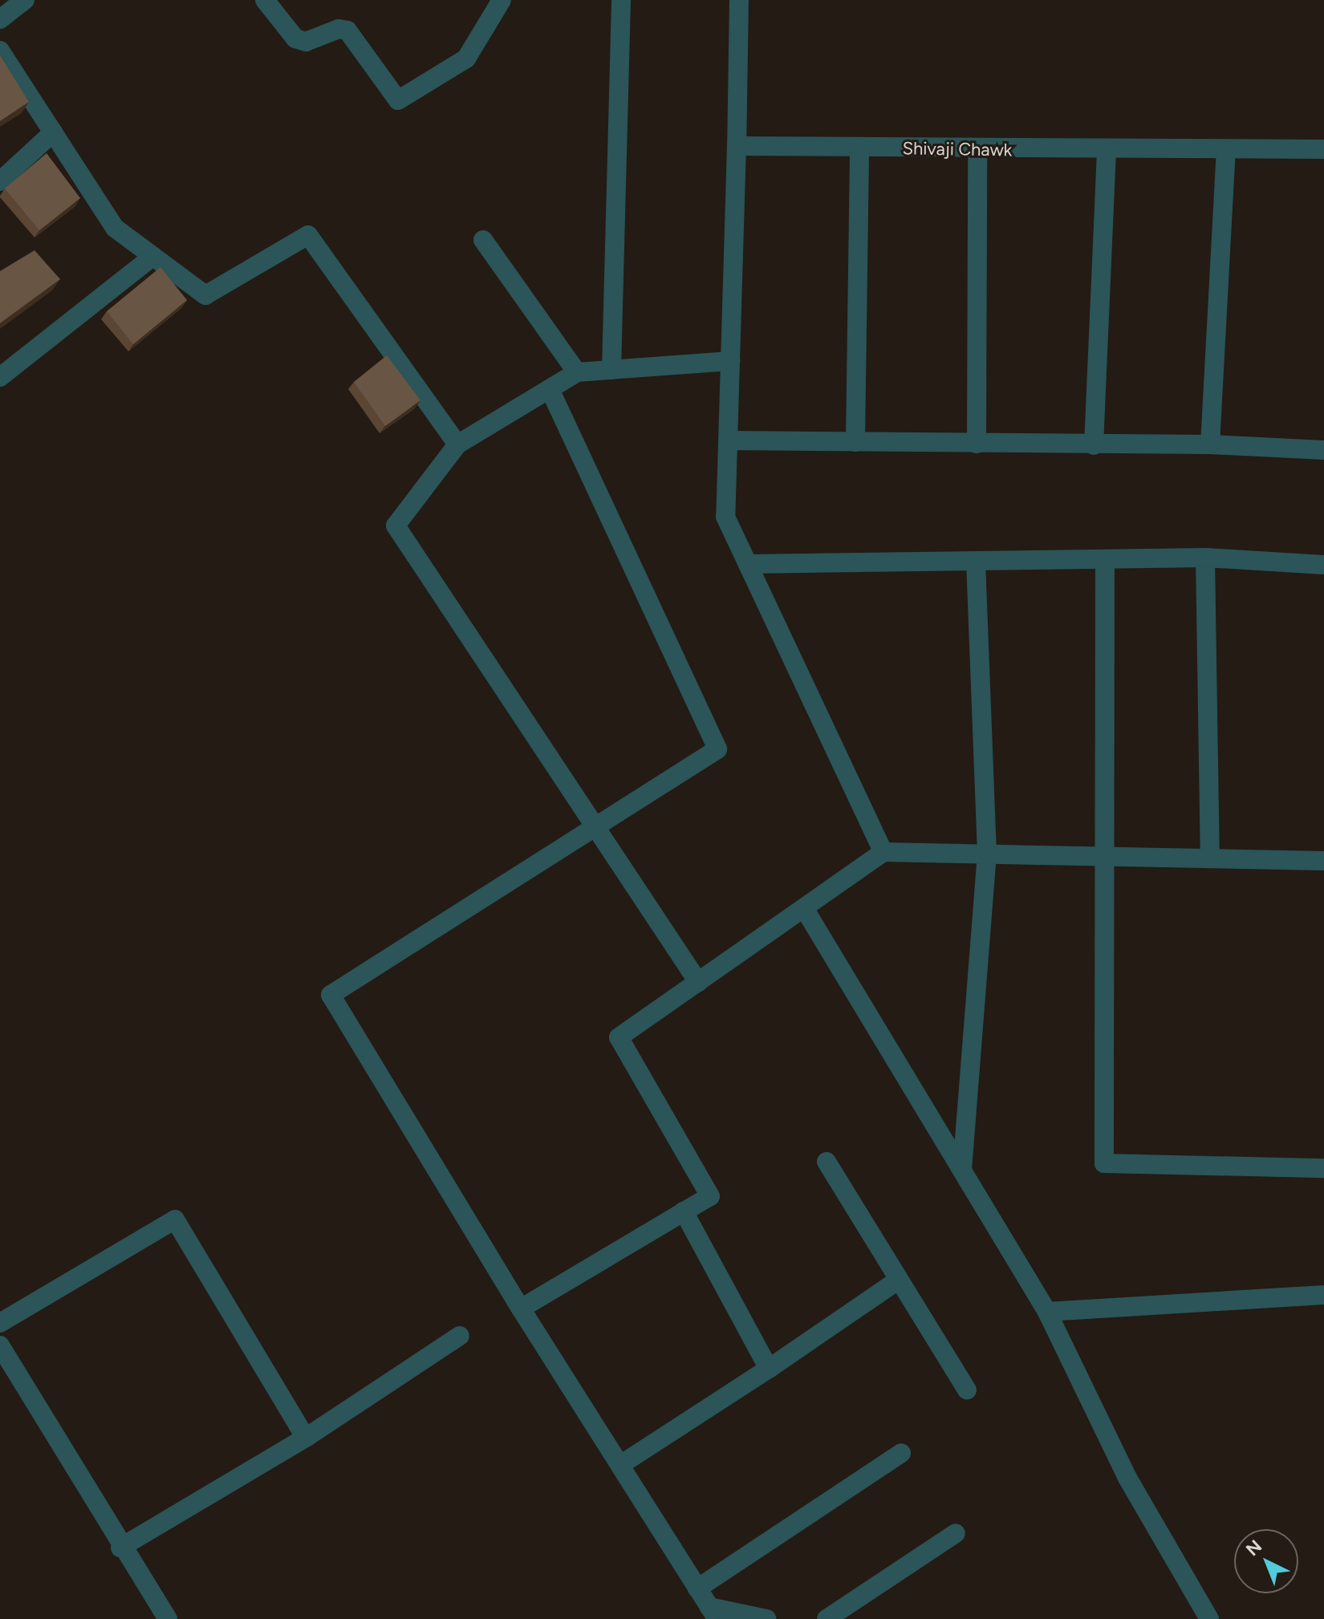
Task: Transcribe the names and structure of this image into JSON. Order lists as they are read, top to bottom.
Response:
{
  "streets": {
    "street": ["Shivaji Chawk"]
  },
  "north": "top left"
}
